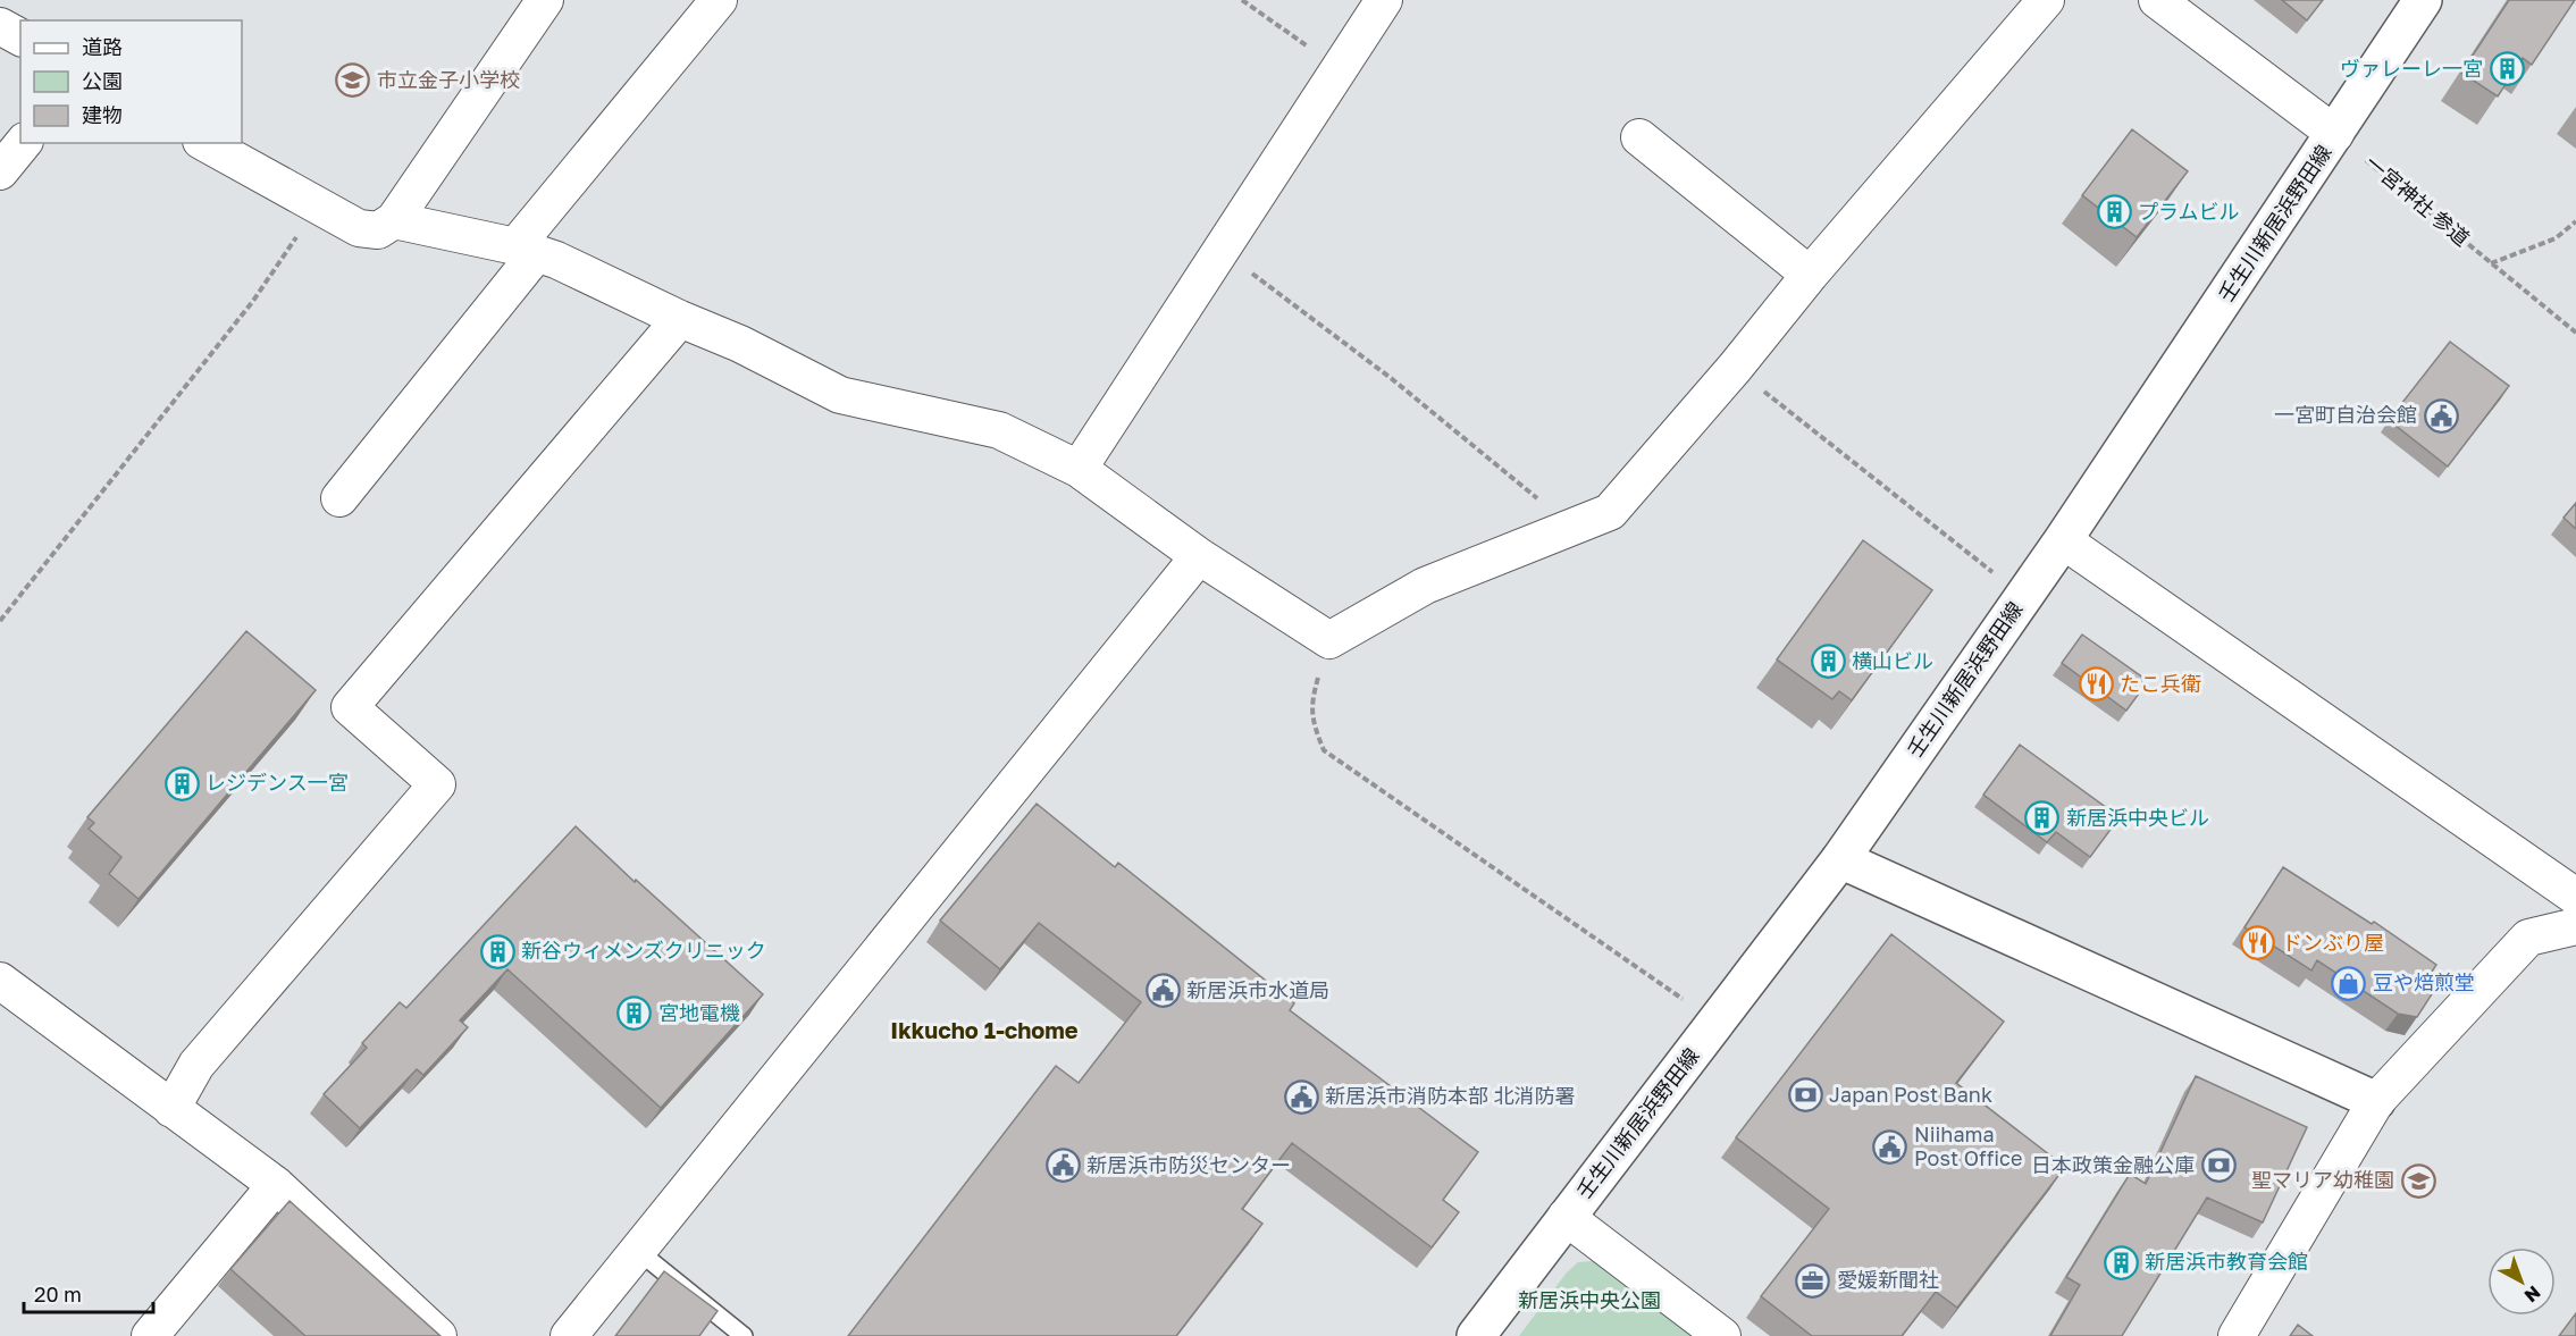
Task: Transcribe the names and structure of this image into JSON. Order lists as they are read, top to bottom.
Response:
{
  "streets": {
    "main road": ["壬生川新居浜野田線"],
    "path": ["一宮神社 参道"]
  },
  "crossings": [
    ["一宮神社 参道", "壬生川新居浜野田線"]
  ],
  "districts": ["Ikkucho 1-chome"],
  "parks": ["新居浜中央公園"],
  "places": {
    "building": [
      "ヴァレーレ一宮",
      "プラムビル",
      "横山ビル",
      "レジデンス一宮",
      "新居浜中央ビル",
      "新谷ウィメンズクリニック",
      "宮地電機",
      "新居浜市教育会館"
    ],
    "school or university": ["市立金子小学校", "聖マリア幼稚園"],
    "public building": [
      "一宮町自治会館",
      "新居浜市水道局",
      "新居浜市消防本部 北消防署",
      "Niihama Post Office",
      "新居浜市防災センター"
    ],
    "restaurant": ["たこ兵衛", "ドンぶり屋"],
    "shop": ["豆や焙煎堂"],
    "bank": ["Japan Post Bank", "日本政策金融公庫"],
    "office": ["愛媛新聞社"]
  },
  "legend": ["道路", "公園", "建物"],
  "scale_bar": "20 m",
  "north": "bottom right"
}
